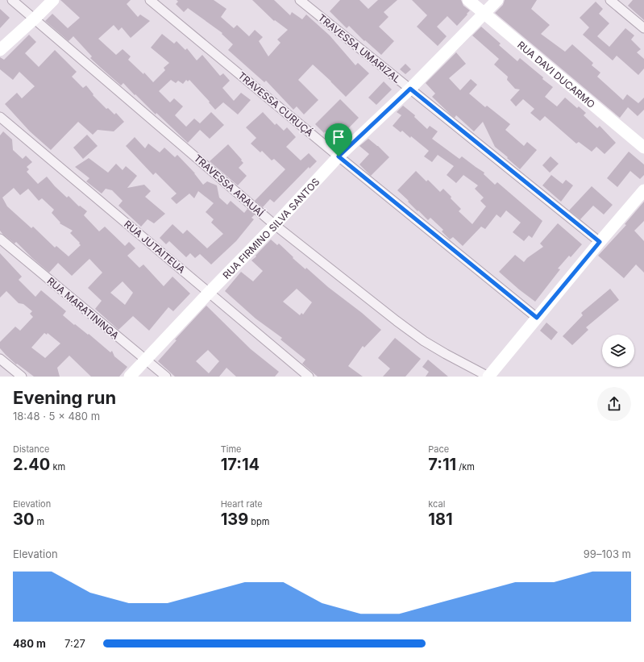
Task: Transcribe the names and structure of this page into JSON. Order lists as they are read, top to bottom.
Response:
{
  "streets": {
    "street": [
      "TRAVESSA UMARIZAL",
      "RUA DAVI DUCARMO",
      "TRAVESSA CURUÇÁ",
      "TRAVESSA ARAUAÍ",
      "RUA FIRMINO SILVA SANTOS",
      "RUA JUTAITEUA",
      "RUA MARATININGA"
    ]
  },
  "crossings": [
    ["TRAVESSA UMARIZAL", "RUA FIRMINO SILVA SANTOS"],
    ["RUA DAVI DUCARMO", "RUA FIRMINO SILVA SANTOS"],
    ["TRAVESSA CURUÇÁ", "RUA FIRMINO SILVA SANTOS"],
    ["TRAVESSA ARAUAÍ", "RUA FIRMINO SILVA SANTOS"],
    ["RUA FIRMINO SILVA SANTOS", "RUA JUTAITEUA"],
    ["RUA FIRMINO SILVA SANTOS", "RUA MARATININGA"]
  ],
  "page": {
    "heading": ["Evening run", "18:48 · 5 × 480 m"],
    "stats": [
      ["Distance", "2.40 km"],
      ["Time", "17:14"],
      ["Pace", "7:11 /km"],
      ["Elevation", "30 m"],
      ["Heart rate", "139 bpm"],
      ["kcal", "181"]
    ],
    "chart": ["Elevation", "99–103 m"],
    "list": [
      {
        "name": "480 m",
        "note": "7:27"
      }
    ]
  }
}
